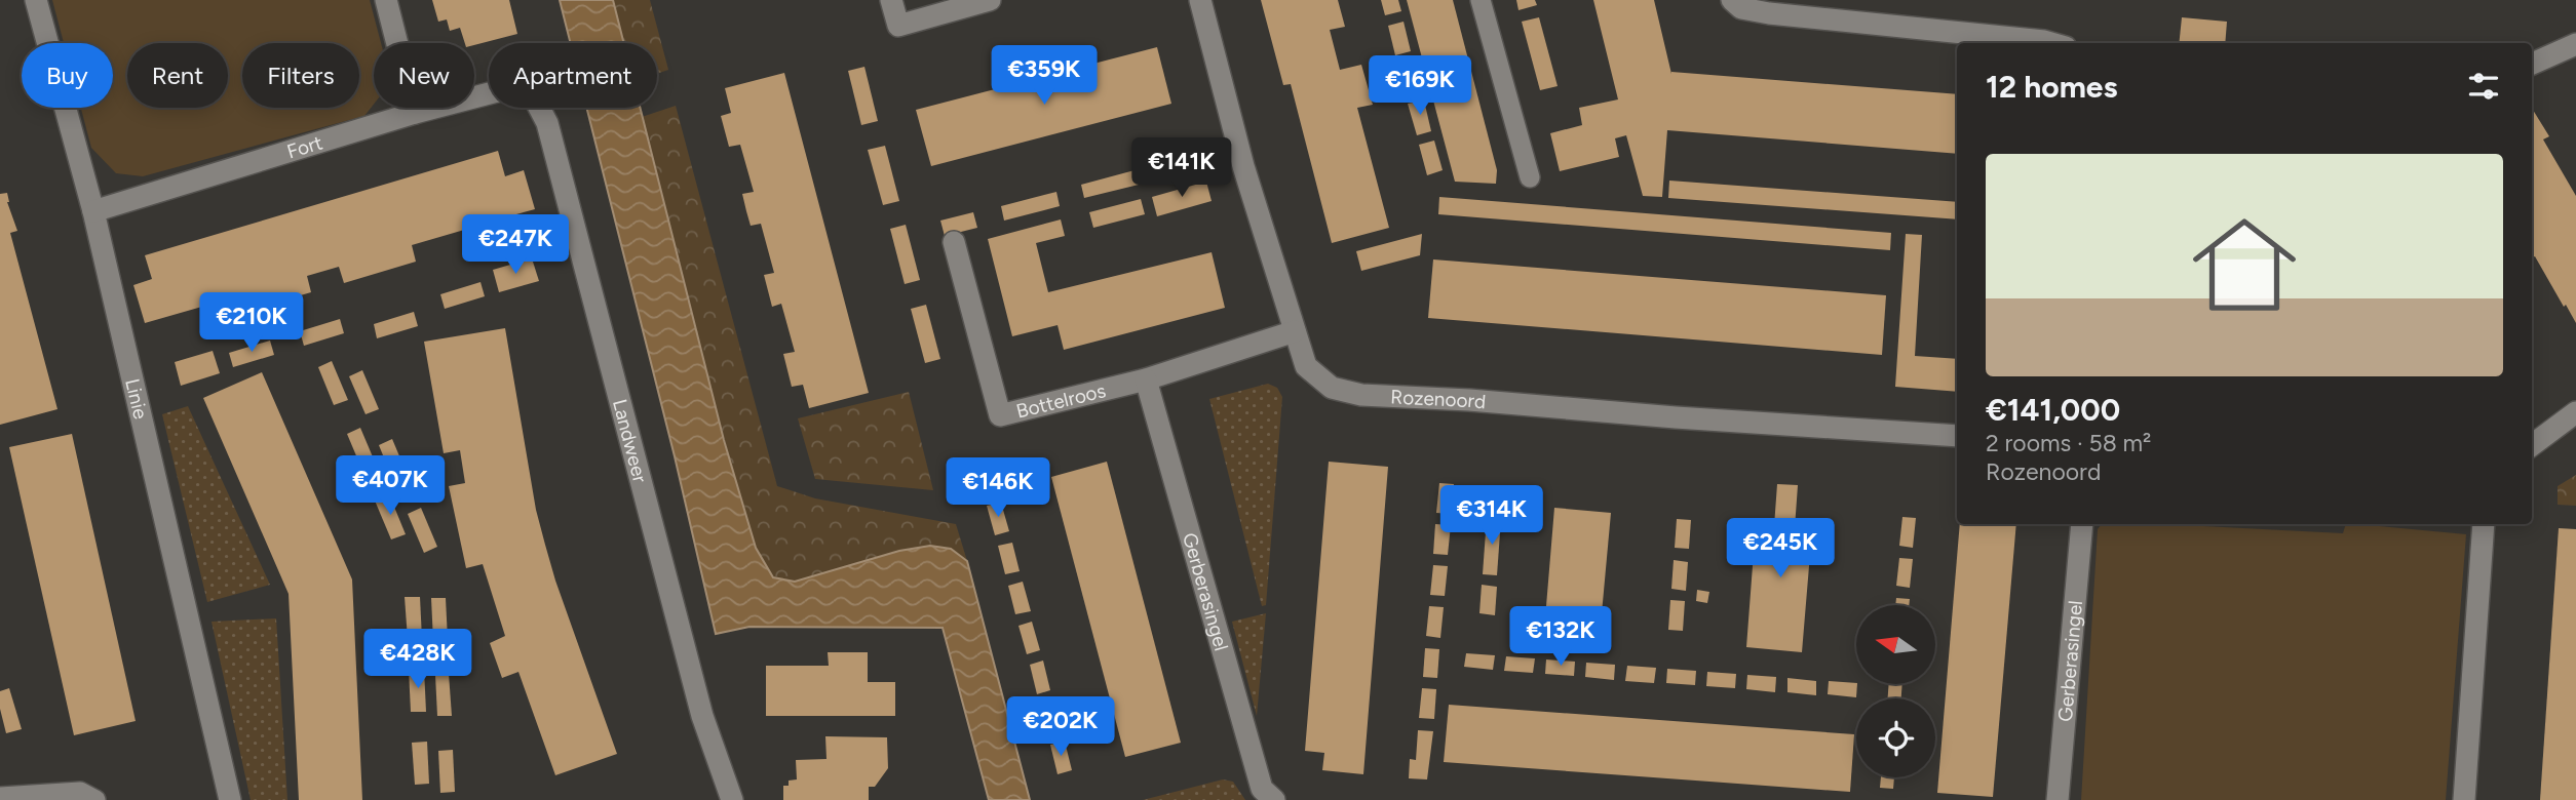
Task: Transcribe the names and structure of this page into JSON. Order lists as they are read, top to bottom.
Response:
{
  "streets": {
    "street": [
      "Fort",
      "Linie",
      "Rozenoord",
      "Bottelroos",
      "Landweer",
      "Gerberasingel"
    ]
  },
  "crossings": [
    ["Fort", "Linie"],
    ["Rozenoord", "Bottelroos"],
    ["Bottelroos", "Gerberasingel"]
  ],
  "north": "left",
  "page": {
    "chip": [
      "Buy",
      "Rent",
      "Filters",
      "New",
      "Apartment"
    ],
    "heading": "12 homes",
    "price": [
      "€359K",
      "€169K",
      "€141K",
      "€247K",
      "€210K",
      "€407K",
      "€146K",
      "€314K",
      "€245K",
      "€132K",
      "€428K",
      "€202K"
    ],
    "list": [
      {
        "name": "€141,000",
        "note": "2 rooms · 58 m² · Rozenoord"
      }
    ]
  }
}
